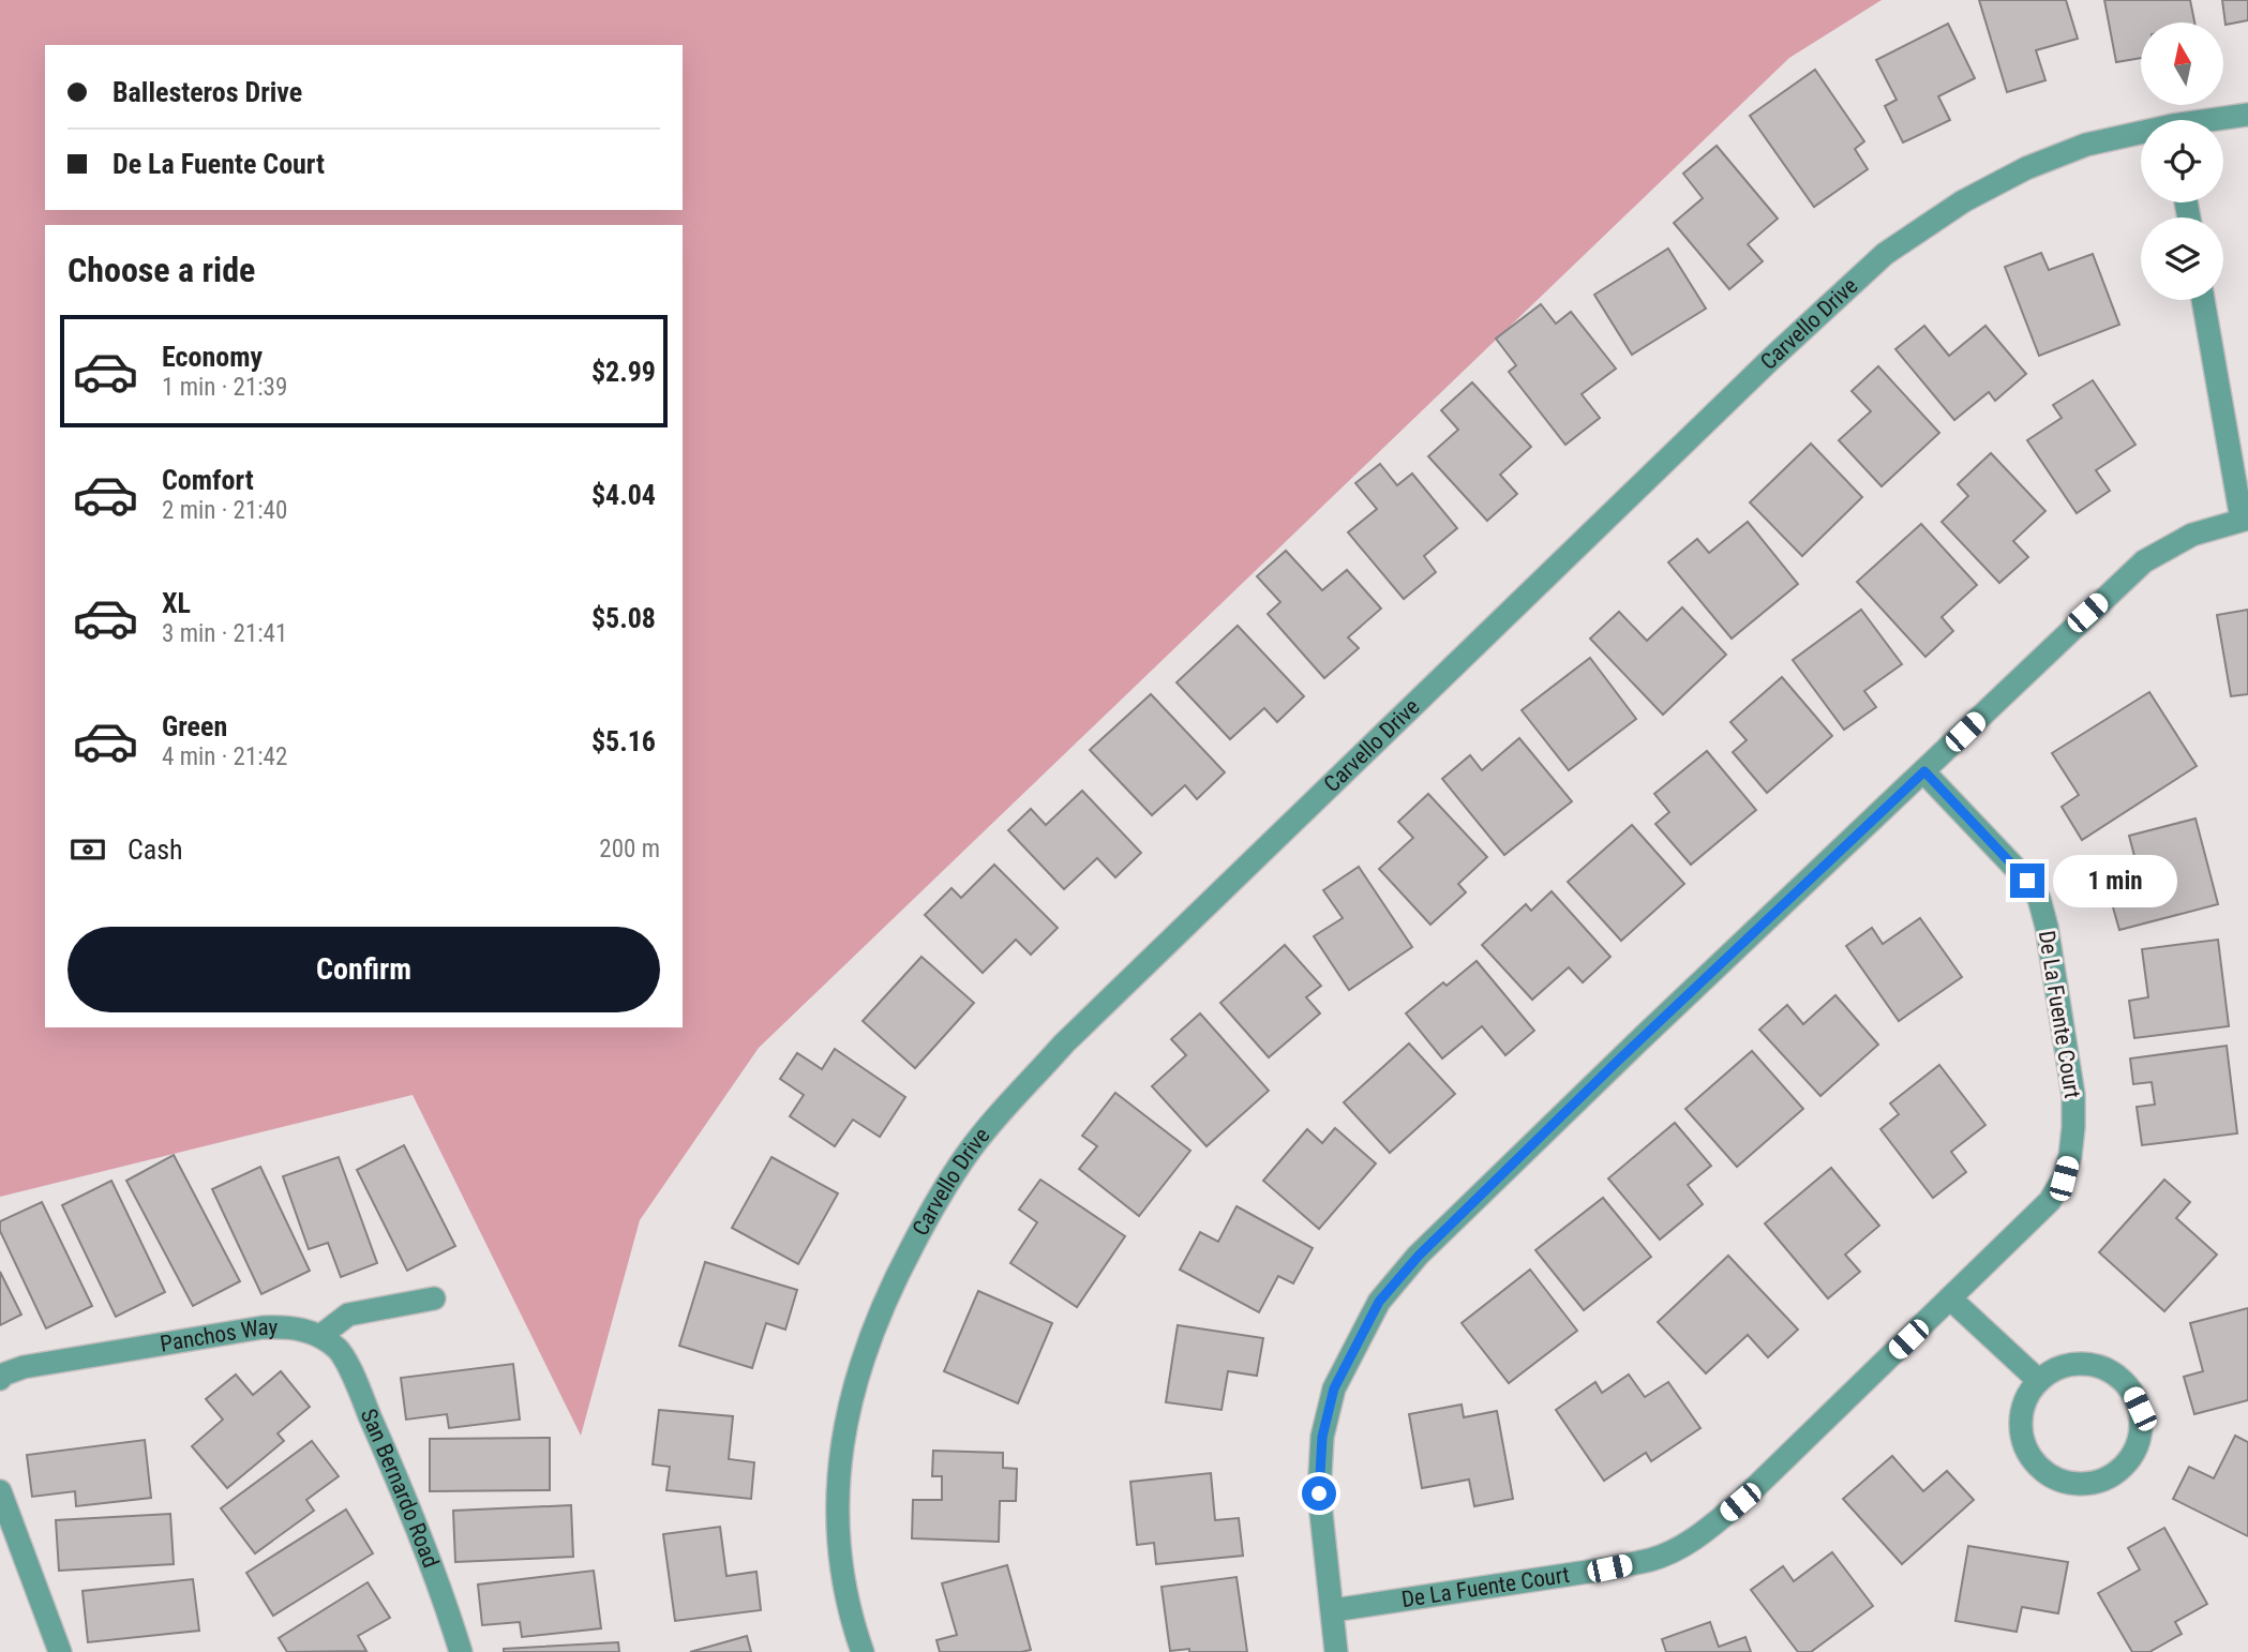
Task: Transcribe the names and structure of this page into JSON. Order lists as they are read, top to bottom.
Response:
{
  "streets": {
    "street": [
      "Carvello Drive",
      "De La Fuente Court",
      "Panchos Way",
      "San Bernardo Road"
    ]
  },
  "crossings": [
    ["Panchos Way", "San Bernardo Road"]
  ],
  "north": "top",
  "page": {
    "banner": ["Ballesteros Drive", "De La Fuente Court"],
    "heading": "Choose a ride",
    "list": [
      {
        "name": "Economy",
        "note": "1 min · 21:39",
        "value": "$2.99"
      },
      {
        "name": "Comfort",
        "note": "2 min · 21:40",
        "value": "$4.04"
      },
      {
        "name": "XL",
        "note": "3 min · 21:41",
        "value": "$5.08"
      },
      {
        "name": "Green",
        "note": "4 min · 21:42",
        "value": "$5.16"
      }
    ],
    "pay": ["Cash", "200 m"],
    "bubble": "1 min",
    "buttons": "Confirm"
  }
}
